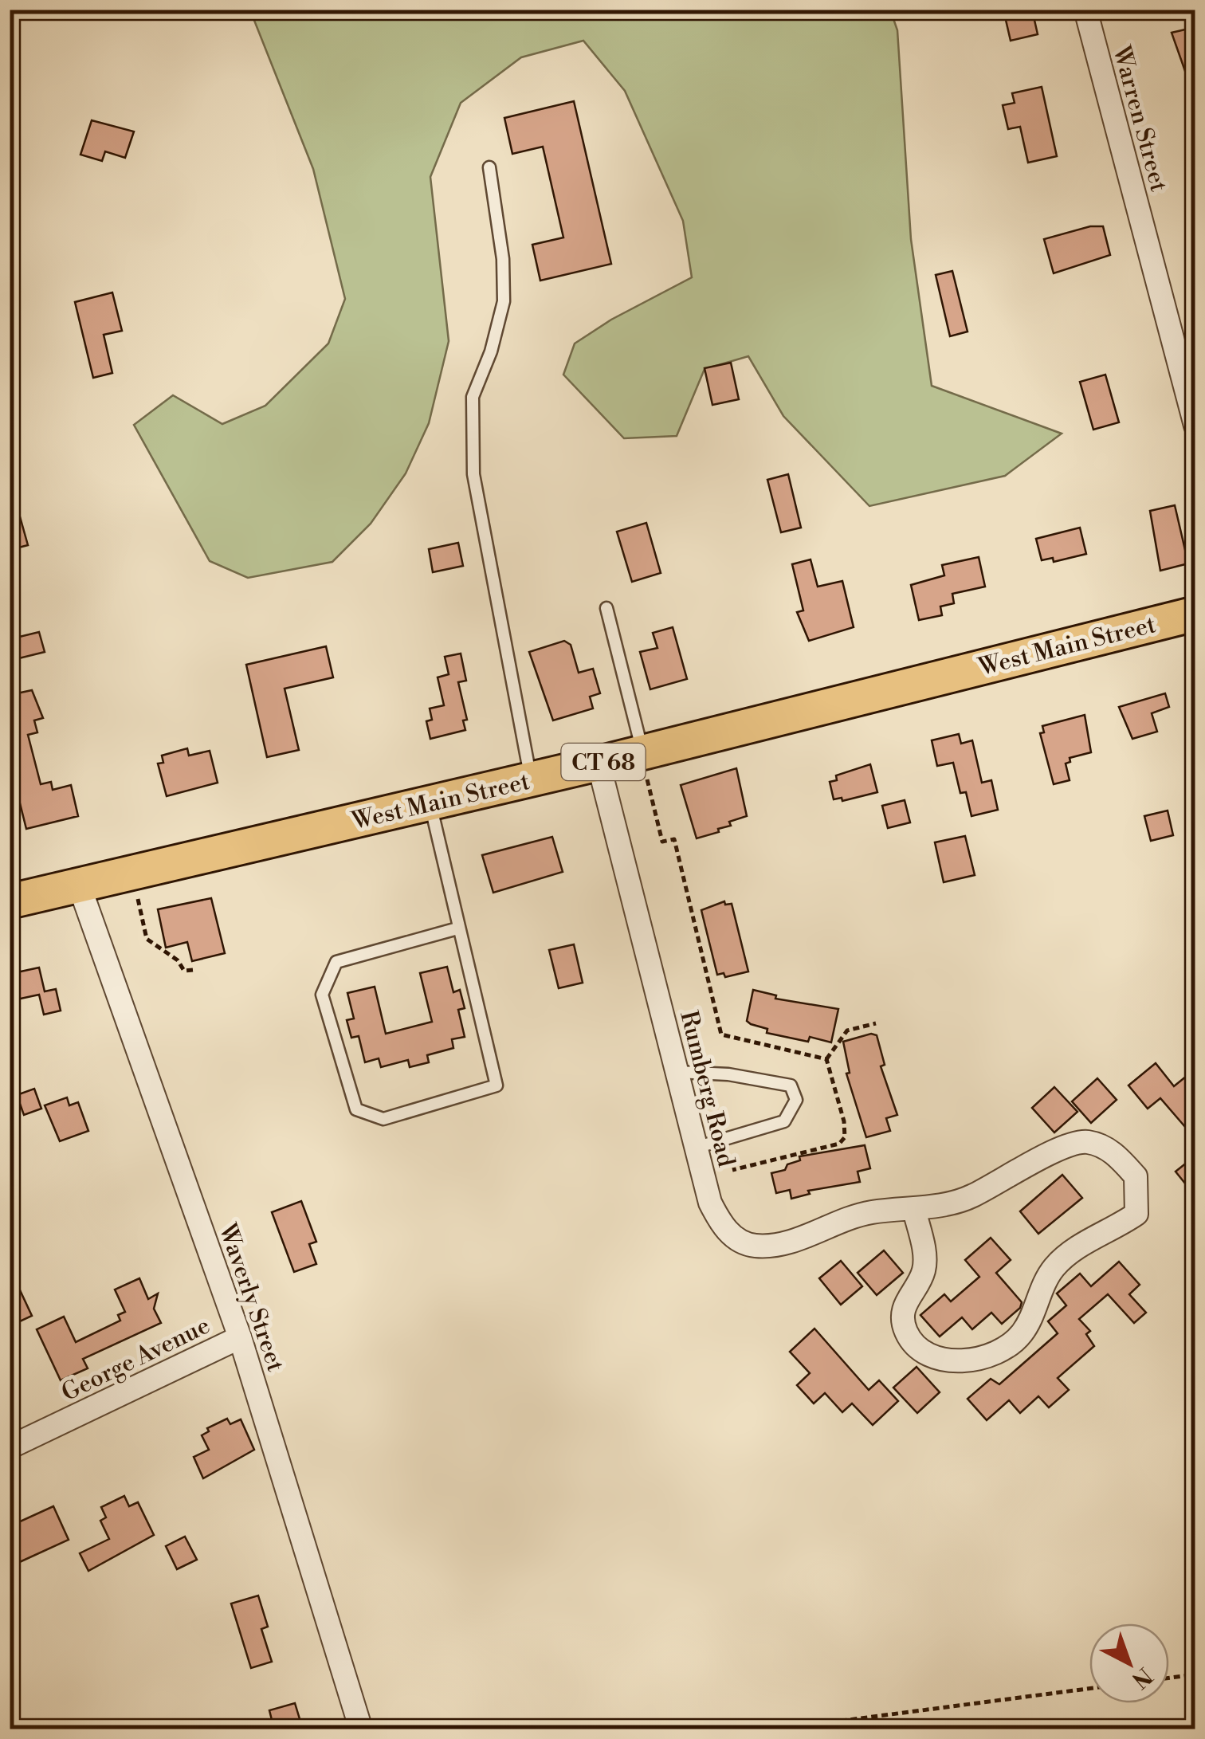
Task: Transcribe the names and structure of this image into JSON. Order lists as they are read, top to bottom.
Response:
{
  "streets": {
    "main road": ["West Main Street", "CT 68"],
    "street": [
      "Warren Street",
      "Rumberg Road",
      "Waverly Street",
      "George Avenue"
    ]
  },
  "crossings": [
    ["West Main Street", "Rumberg Road"],
    ["West Main Street", "Waverly Street"],
    ["Waverly Street", "George Avenue"]
  ],
  "north": "bottom right"
}
